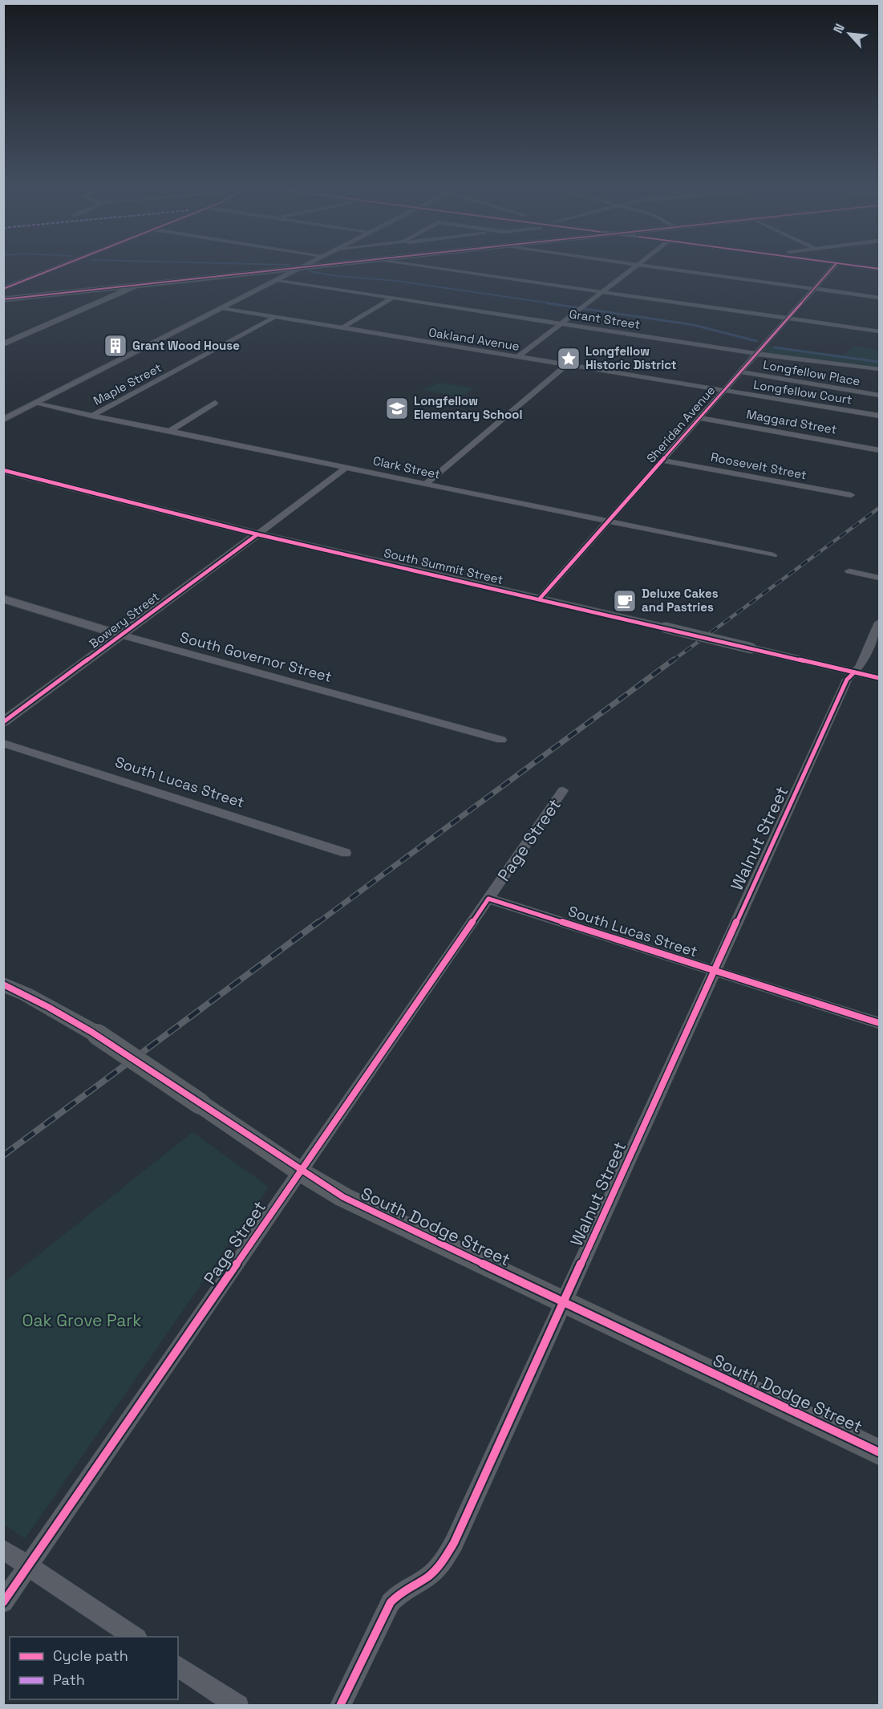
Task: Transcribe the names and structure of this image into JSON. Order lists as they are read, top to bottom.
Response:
{
  "streets": {
    "main road": ["South Dodge Street"],
    "street": [
      "Grant Street",
      "Oakland Avenue",
      "Longfellow Place",
      "Maple Street",
      "Longfellow Court",
      "Maggard Street",
      "Sheridan Avenue",
      "Roosevelt Street",
      "Clark Street",
      "South Summit Street",
      "Bowery Street",
      "South Governor Street",
      "South Lucas Street",
      "Walnut Street",
      "Page Street"
    ]
  },
  "crossings": [
    ["Grant Street", "Sheridan Avenue"],
    ["Oakland Avenue", "Maple Street"],
    ["Oakland Avenue", "Longfellow Court"],
    ["Oakland Avenue", "Sheridan Avenue"],
    ["Longfellow Place", "Sheridan Avenue"],
    ["Maple Street", "Clark Street"],
    ["Longfellow Court", "Sheridan Avenue"],
    ["Maggard Street", "Sheridan Avenue"],
    ["Sheridan Avenue", "Roosevelt Street"],
    ["Sheridan Avenue", "Clark Street"],
    ["Sheridan Avenue", "South Summit Street"],
    ["Clark Street", "Bowery Street"],
    ["South Summit Street", "Bowery Street"],
    ["South Summit Street", "Walnut Street"],
    ["Bowery Street", "South Governor Street"],
    ["South Lucas Street", "Walnut Street"],
    ["South Lucas Street", "Page Street"],
    ["Walnut Street", "South Dodge Street"],
    ["Page Street", "South Dodge Street"]
  ],
  "parks": ["Oak Grove Park"],
  "places": {
    "building": ["Grant Wood House"],
    "place": ["Longfellow Historic District"],
    "school or university": ["Longfellow Elementary School"],
    "cafe": ["Deluxe Cakes and Pastries"]
  },
  "legend": ["Cycle path", "Path"],
  "north": "top left"
}
